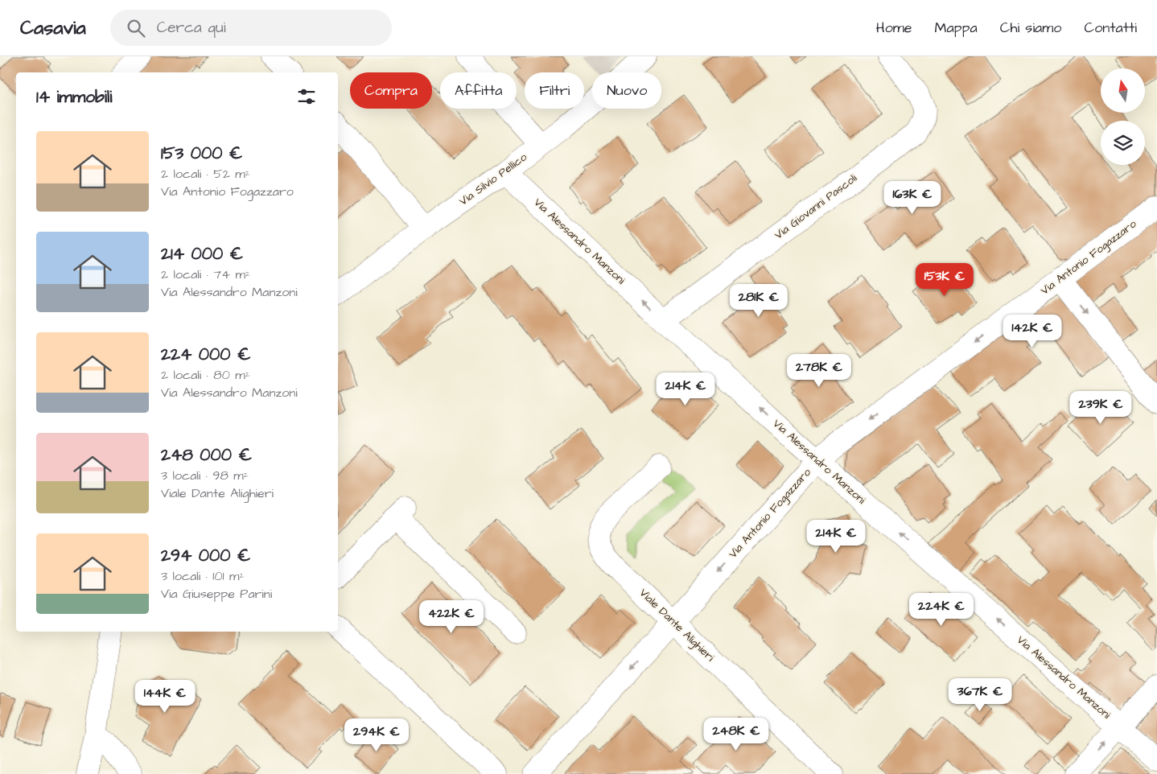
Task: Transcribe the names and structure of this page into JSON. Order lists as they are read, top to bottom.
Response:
{
  "streets": {
    "street": [
      "Via Silvio Pellico",
      "Via Giovanni Pascoli",
      "Via Alessandro Manzoni",
      "Via Antonio Fogazzaro",
      "Viale Dante Alighieri"
    ]
  },
  "crossings": [
    ["Via Silvio Pellico", "Via Alessandro Manzoni"],
    ["Via Giovanni Pascoli", "Via Alessandro Manzoni"],
    ["Via Alessandro Manzoni", "Via Antonio Fogazzaro"],
    ["Via Antonio Fogazzaro", "Viale Dante Alighieri"]
  ],
  "one_way": ["Via Alessandro Manzoni", "Via Antonio Fogazzaro"],
  "north": "top",
  "page": {
    "header": "Casavia",
    "search": "Cerca qui",
    "nav": [
      "Home",
      "Mappa",
      "Chi siamo",
      "Contatti"
    ],
    "chip": [
      "Compra",
      "Affitta",
      "Filtri",
      "Nuovo"
    ],
    "heading": "14 immobili",
    "list": [
      {
        "name": "153 000 €",
        "note": "2 locali · 52 m² · Via Antonio Fogazzaro"
      },
      {
        "name": "214 000 €",
        "note": "2 locali · 74 m² · Via Alessandro Manzoni"
      },
      {
        "name": "224 000 €",
        "note": "2 locali · 80 m² · Via Alessandro Manzoni"
      },
      {
        "name": "248 000 €",
        "note": "3 locali · 98 m² · Viale Dante Alighieri"
      },
      {
        "name": "294 000 €",
        "note": "3 locali · 101 m² · Via Giuseppe Parini"
      }
    ],
    "price": [
      "163K €",
      "153K €",
      "281K €",
      "142K €",
      "278K €",
      "214K €",
      "239K €",
      "214K €",
      "224K €",
      "422K €",
      "367K €",
      "144K €",
      "248K €",
      "294K €"
    ]
  }
}
